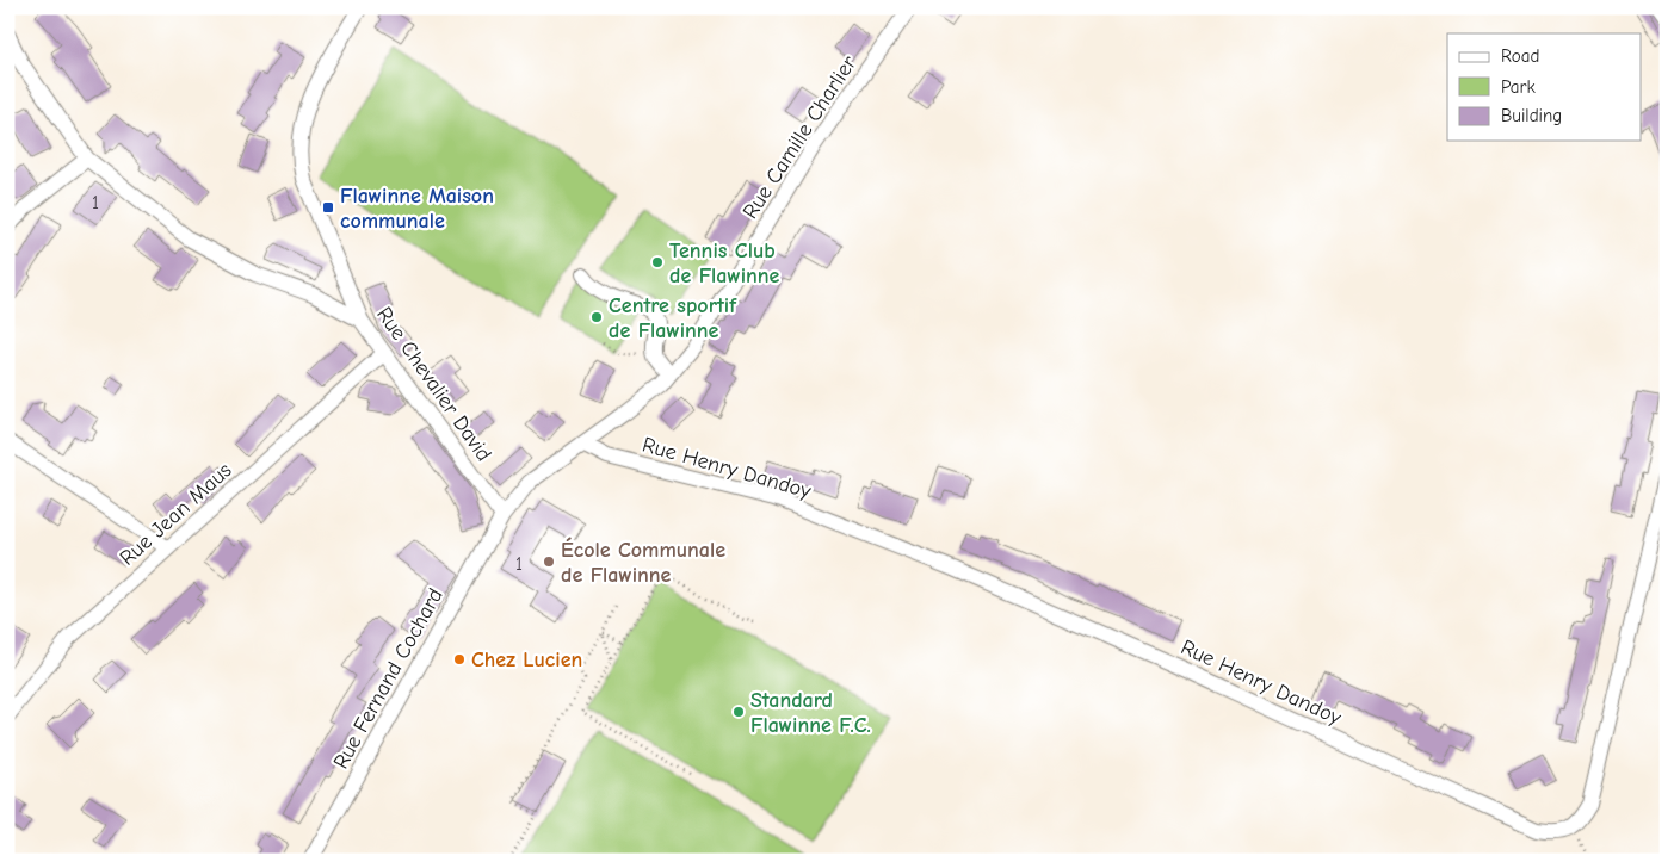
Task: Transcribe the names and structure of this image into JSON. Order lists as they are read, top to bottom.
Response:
{
  "streets": {
    "street": [
      "Rue Camille Charlier",
      "Rue Chevalier David",
      "Rue Henry Dandoy",
      "Rue Jean Maus",
      "Rue Fernand Cochard"
    ]
  },
  "crossings": [
    ["Rue Camille Charlier", "Rue Chevalier David"],
    ["Rue Camille Charlier", "Rue Henry Dandoy"],
    ["Rue Camille Charlier", "Rue Fernand Cochard"],
    ["Rue Chevalier David", "Rue Jean Maus"],
    ["Rue Chevalier David", "Rue Fernand Cochard"]
  ],
  "places": {
    "transit": ["Flawinne Maison communale"],
    "other": [
      "Tennis Club de Flawinne",
      "Centre sportif de Flawinne",
      "École Communale de Flawinne",
      "Chez Lucien",
      "Standard Flawinne F.C."
    ]
  },
  "house_numbers": ["1", "1"],
  "legend": ["Road", "Park", "Building"]
}
